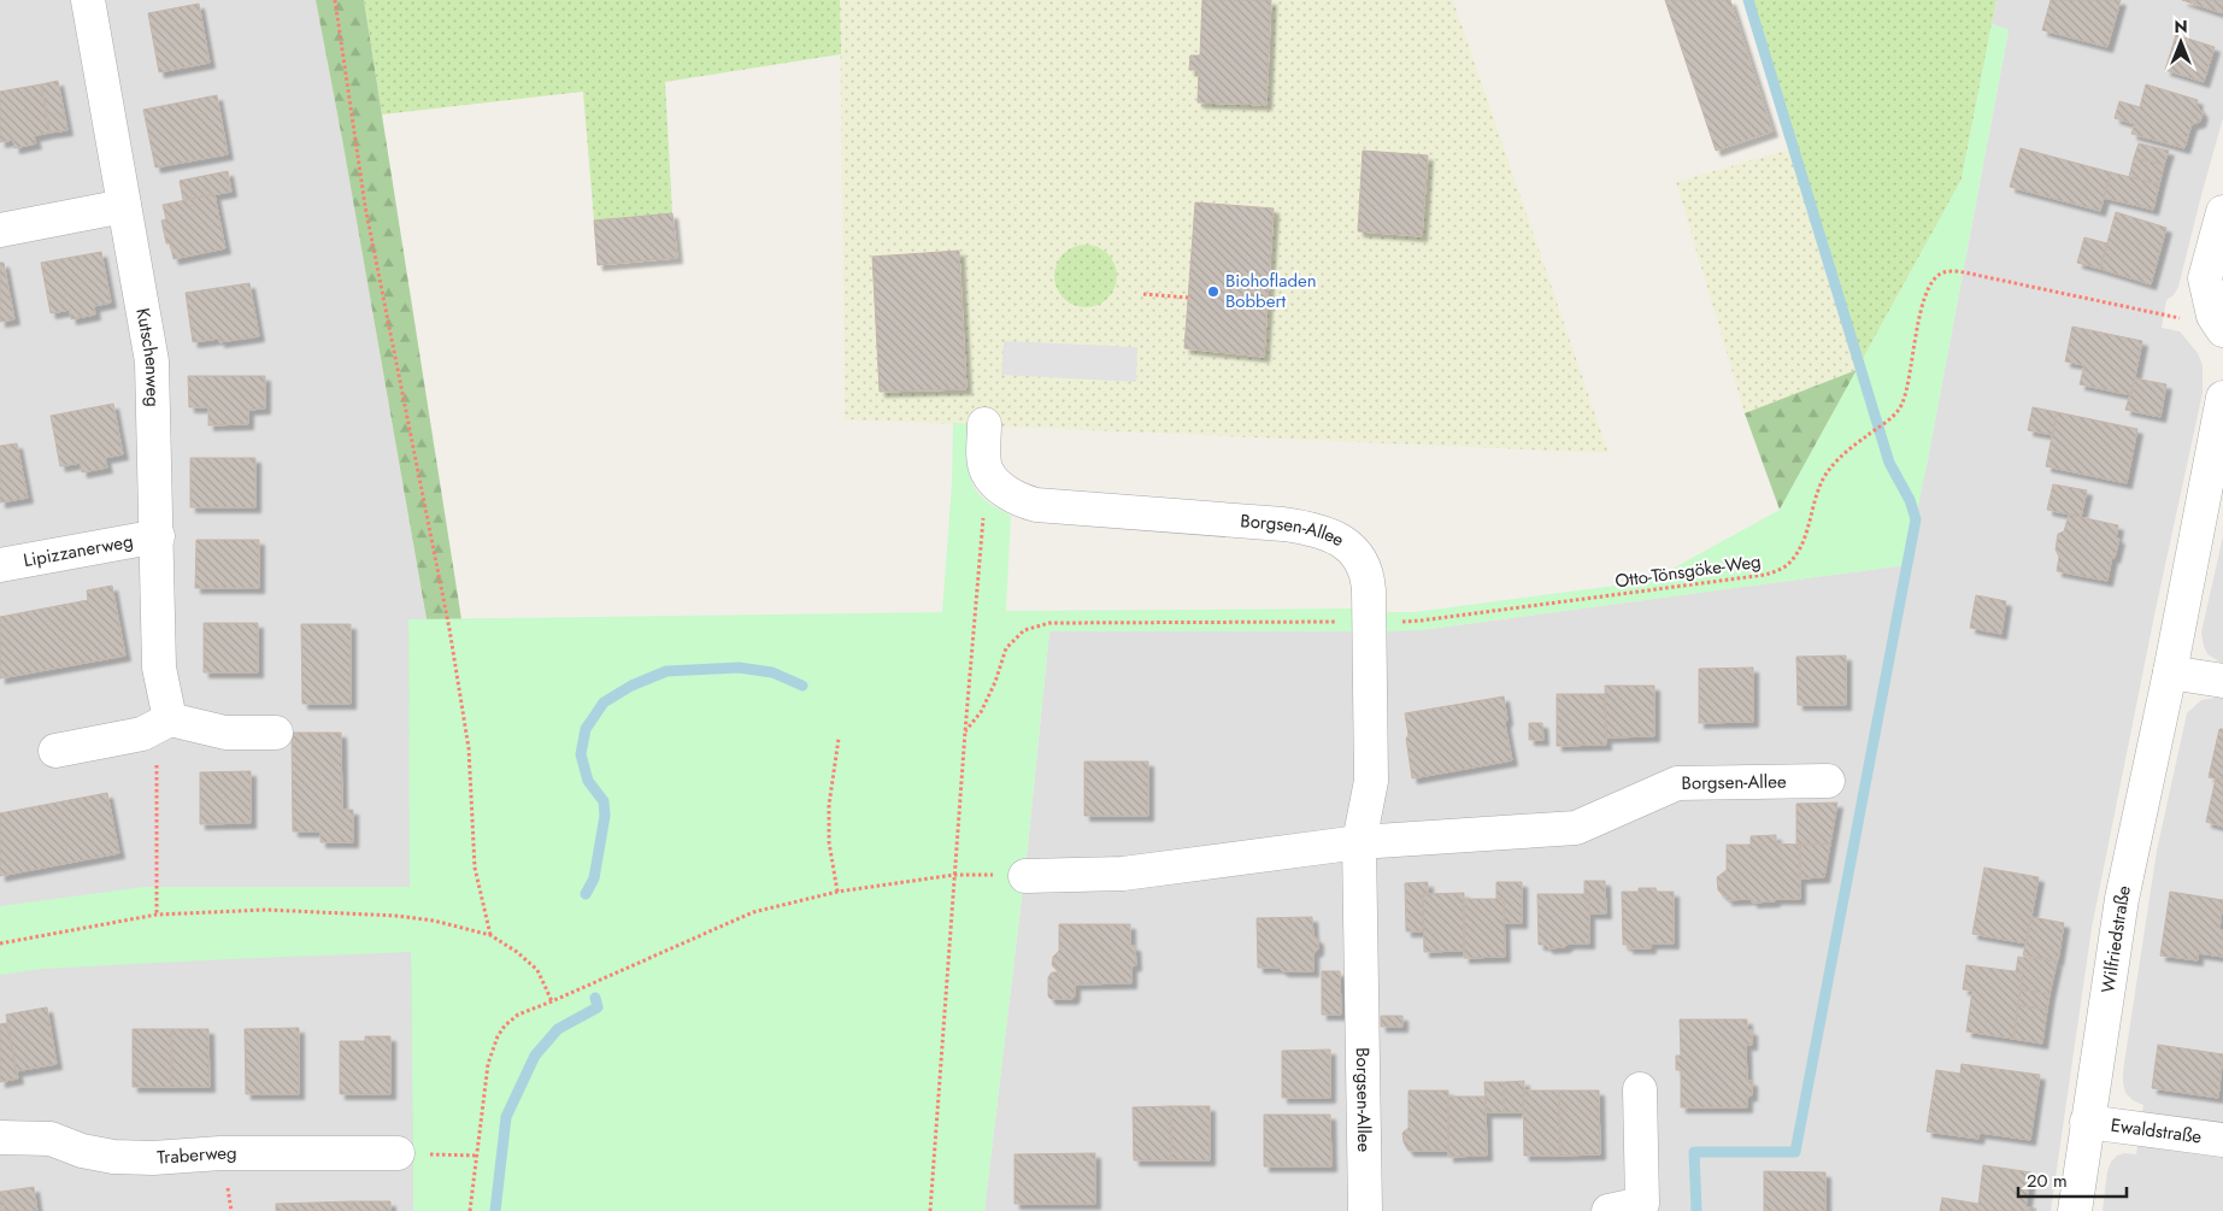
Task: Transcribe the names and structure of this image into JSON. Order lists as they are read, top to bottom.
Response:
{
  "streets": {
    "street": [
      "Kutschenweg",
      "Borgsen-Allee",
      "Lipizzanerweg",
      "Wilfriedstraße",
      "Ewaldstraße",
      "Traberweg"
    ],
    "path": ["Otto-Tönsgöke-Weg"]
  },
  "crossings": [
    ["Kutschenweg", "Lipizzanerweg"],
    ["Borgsen-Allee", "Otto-Tönsgöke-Weg"],
    ["Wilfriedstraße", "Ewaldstraße"]
  ],
  "places": ["Biohofladen Bobbert"],
  "scale_bar": "20 m",
  "north": "top"
}
